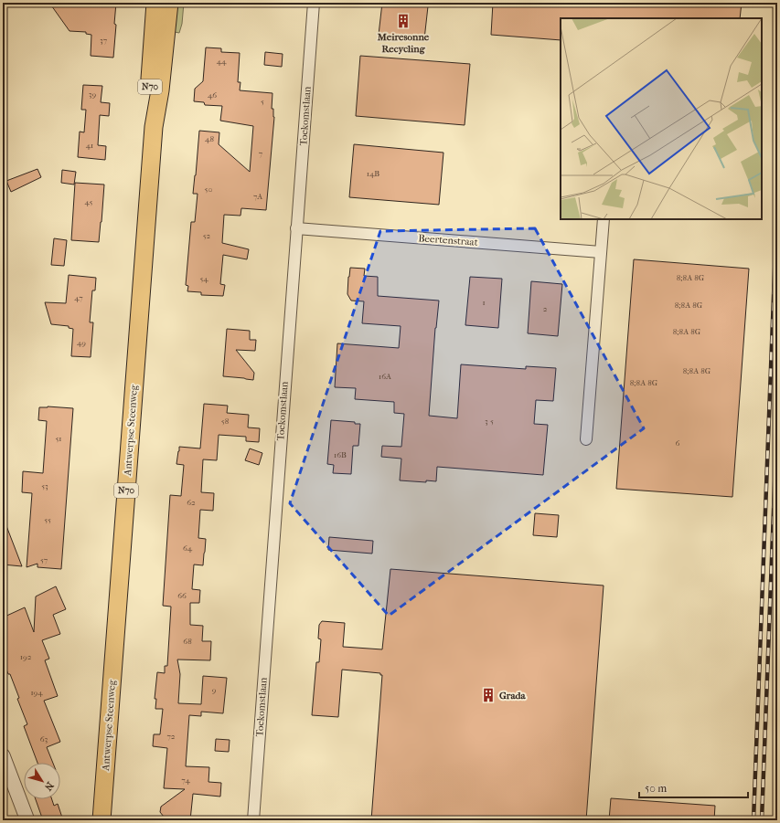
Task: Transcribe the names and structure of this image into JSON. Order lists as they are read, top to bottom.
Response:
{
  "streets": {
    "main road": ["N70", "Antwerpse Steenweg"],
    "street": ["Toekomstlaan", "Beertenstraat"]
  },
  "crossings": [
    ["Toekomstlaan", "Beertenstraat"]
  ],
  "places": {
    "building": ["Meiresonne Recycling", "Grada"]
  },
  "house_numbers": [
    "37",
    "44",
    "39",
    "46",
    "5",
    "48",
    "41",
    "7",
    "14B",
    "50",
    "7A",
    "45",
    "52",
    "8;8A-8G",
    "54",
    "47",
    "1",
    "8;8A-8G",
    "2",
    "8;8A-8G",
    "49",
    "8;8A-8G",
    "16A",
    "8;8A-8G",
    "58",
    "3-5",
    "51",
    "6",
    "16B",
    "53",
    "62",
    "55",
    "64",
    "57",
    "66",
    "68",
    "192",
    "9",
    "194",
    "72",
    "63",
    "74"
  ],
  "scale_bar": "50 m",
  "north": "bottom right"
}
